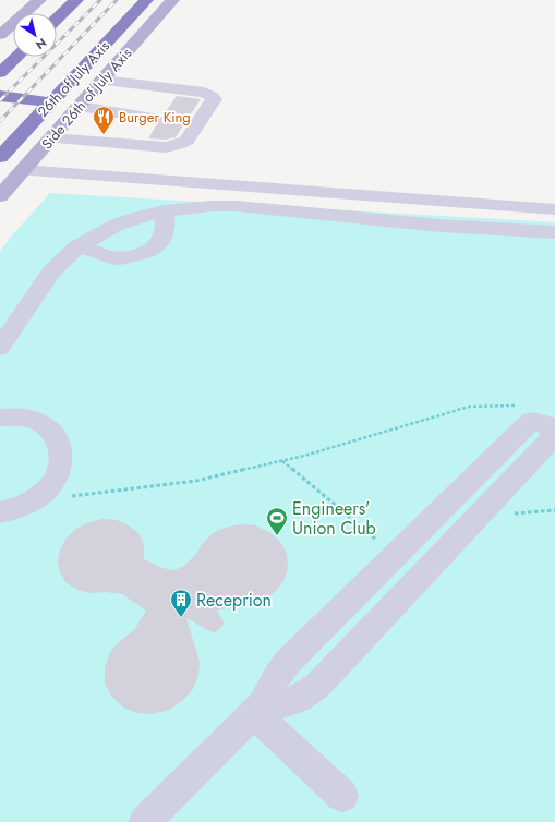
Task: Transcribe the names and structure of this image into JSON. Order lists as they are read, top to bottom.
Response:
{
  "streets": {
    "highway": ["26th of July Axis"],
    "main road": ["Side 26th of July Axis"]
  },
  "places": {
    "restaurant": ["Burger King"],
    "sports": ["Engineers' Union Club"],
    "building": ["Receprion"]
  },
  "north": "bottom right"
}
